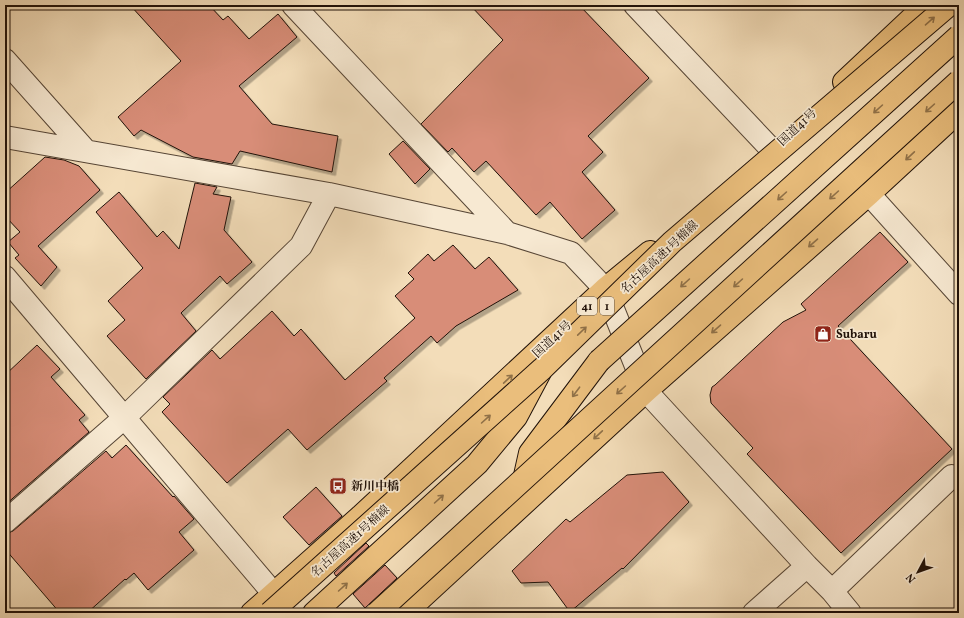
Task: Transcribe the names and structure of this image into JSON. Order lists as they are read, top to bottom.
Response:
{
  "streets": {
    "highway": [
      "国道41号",
      "名古屋高速1号楠線",
      "41",
      "1"
    ]
  },
  "crossings": [
    ["国道41号", "名古屋高速1号楠線"]
  ],
  "places": {
    "shop": ["Subaru"],
    "bus stop": ["新川中橋"]
  },
  "north": "bottom left"
}
